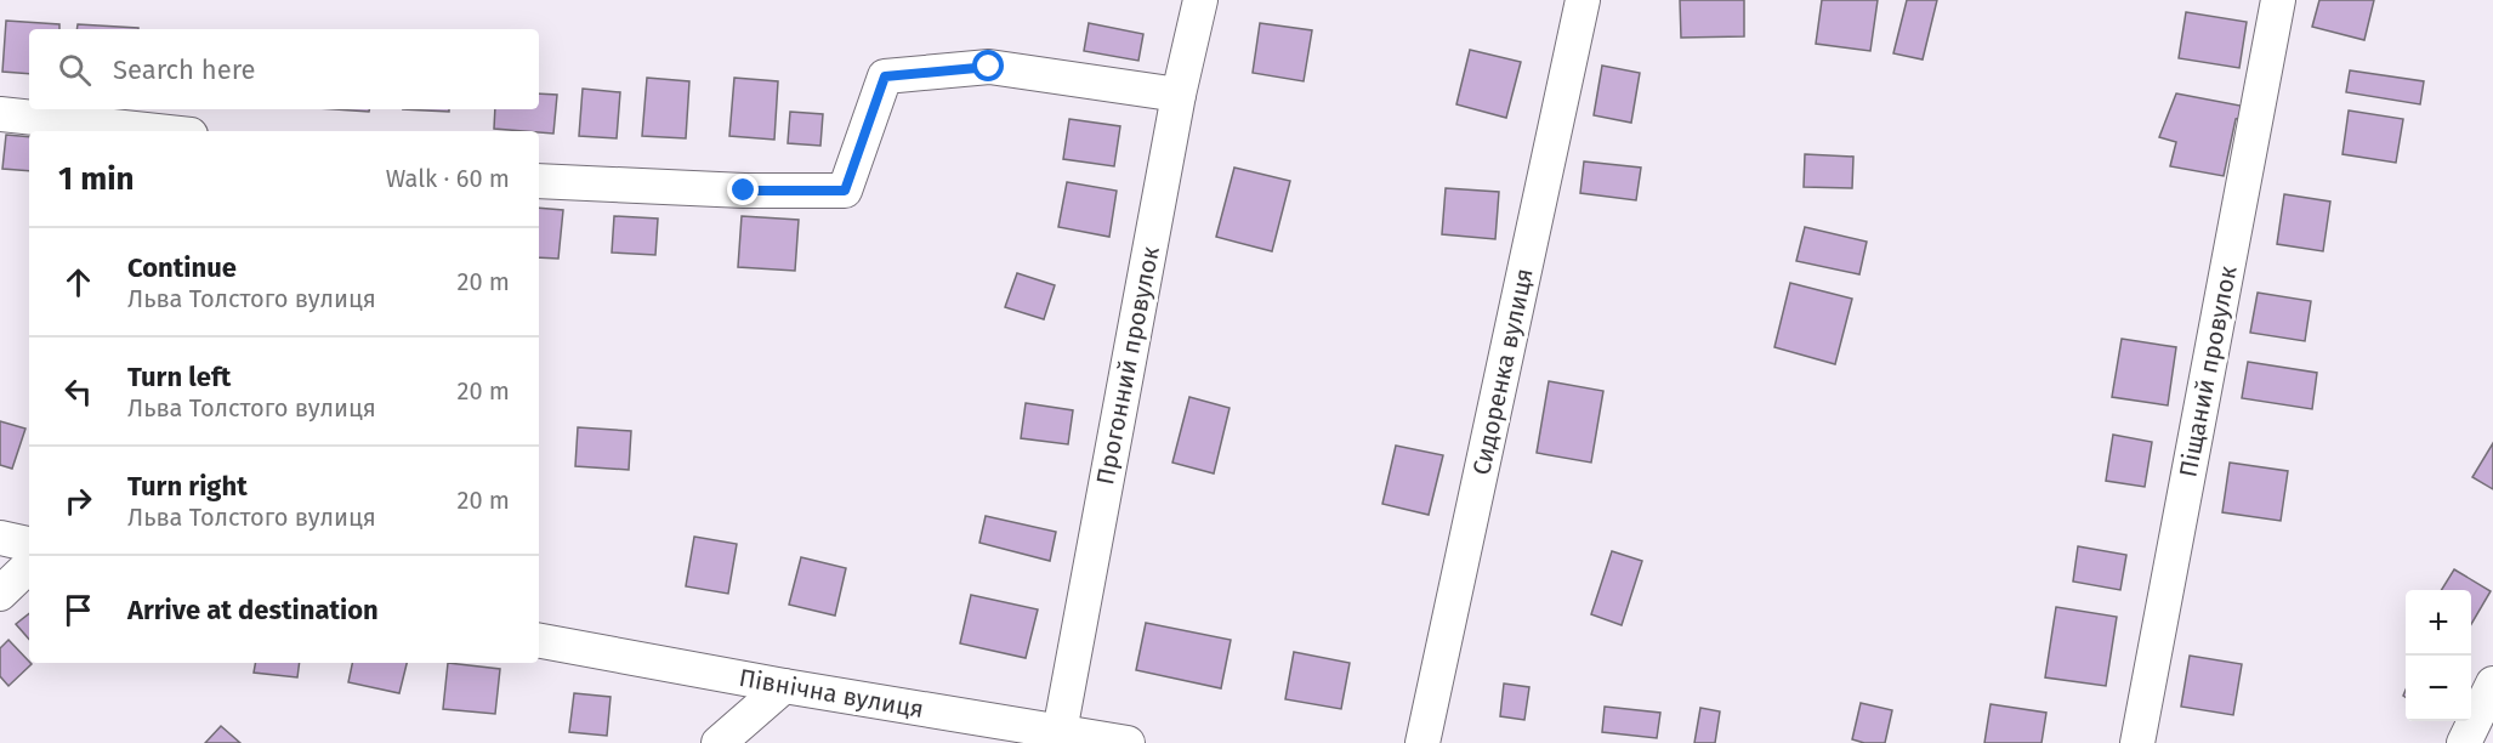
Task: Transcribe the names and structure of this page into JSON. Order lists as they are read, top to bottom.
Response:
{
  "streets": {
    "street": [
      "Прогонний провулок",
      "Сидоренка вулиця",
      "Піщаний провулок",
      "Північна вулиця"
    ]
  },
  "crossings": [
    ["Прогонний провулок", "Північна вулиця"]
  ],
  "page": {
    "search": "Search here",
    "heading": ["1 min", "Walk · 60 m"],
    "list": [
      ["Continue", "Льва Толстого вулиця", "20 m"],
      ["Turn left", "Льва Толстого вулиця", "20 m"],
      ["Turn right", "Льва Толстого вулиця", "20 m"],
      "Arrive at destination"
    ],
    "map_buttons": ["+", "−"]
  }
}
